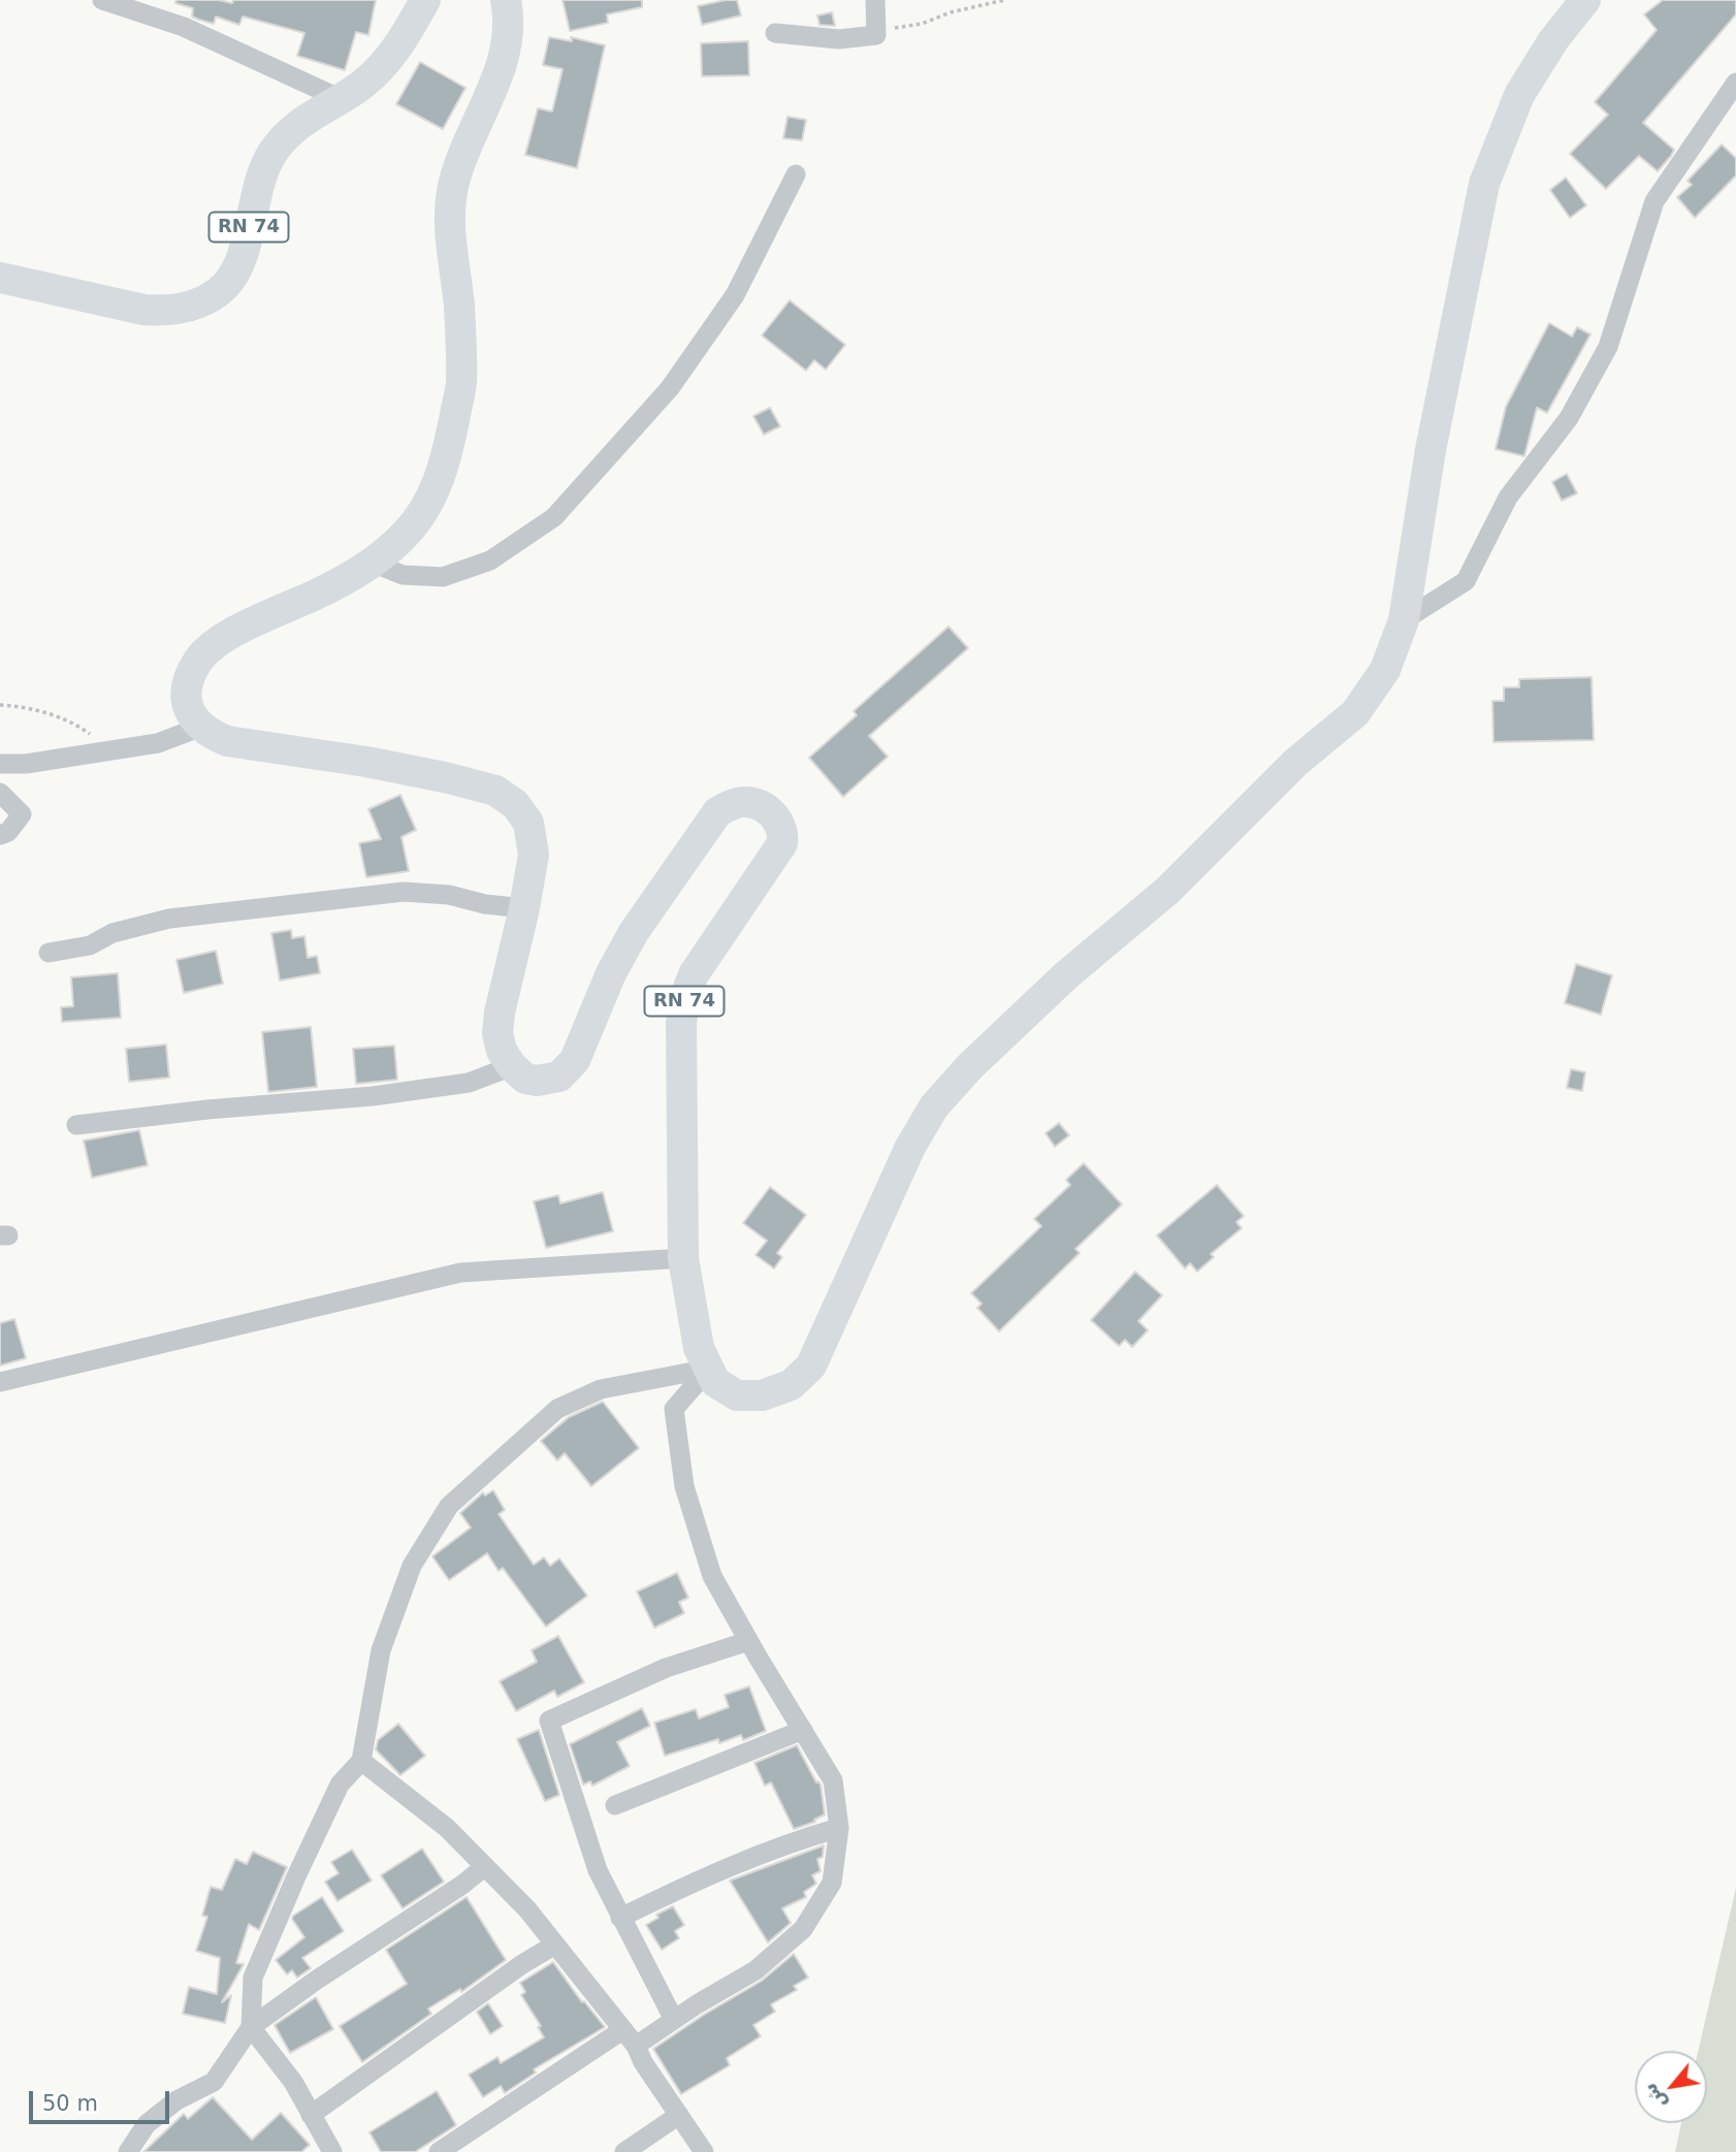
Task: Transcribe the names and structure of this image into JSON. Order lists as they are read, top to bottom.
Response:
{
  "streets": {
    "main road": ["RN 74"]
  },
  "scale_bar": "50 m",
  "north": "bottom left"
}
